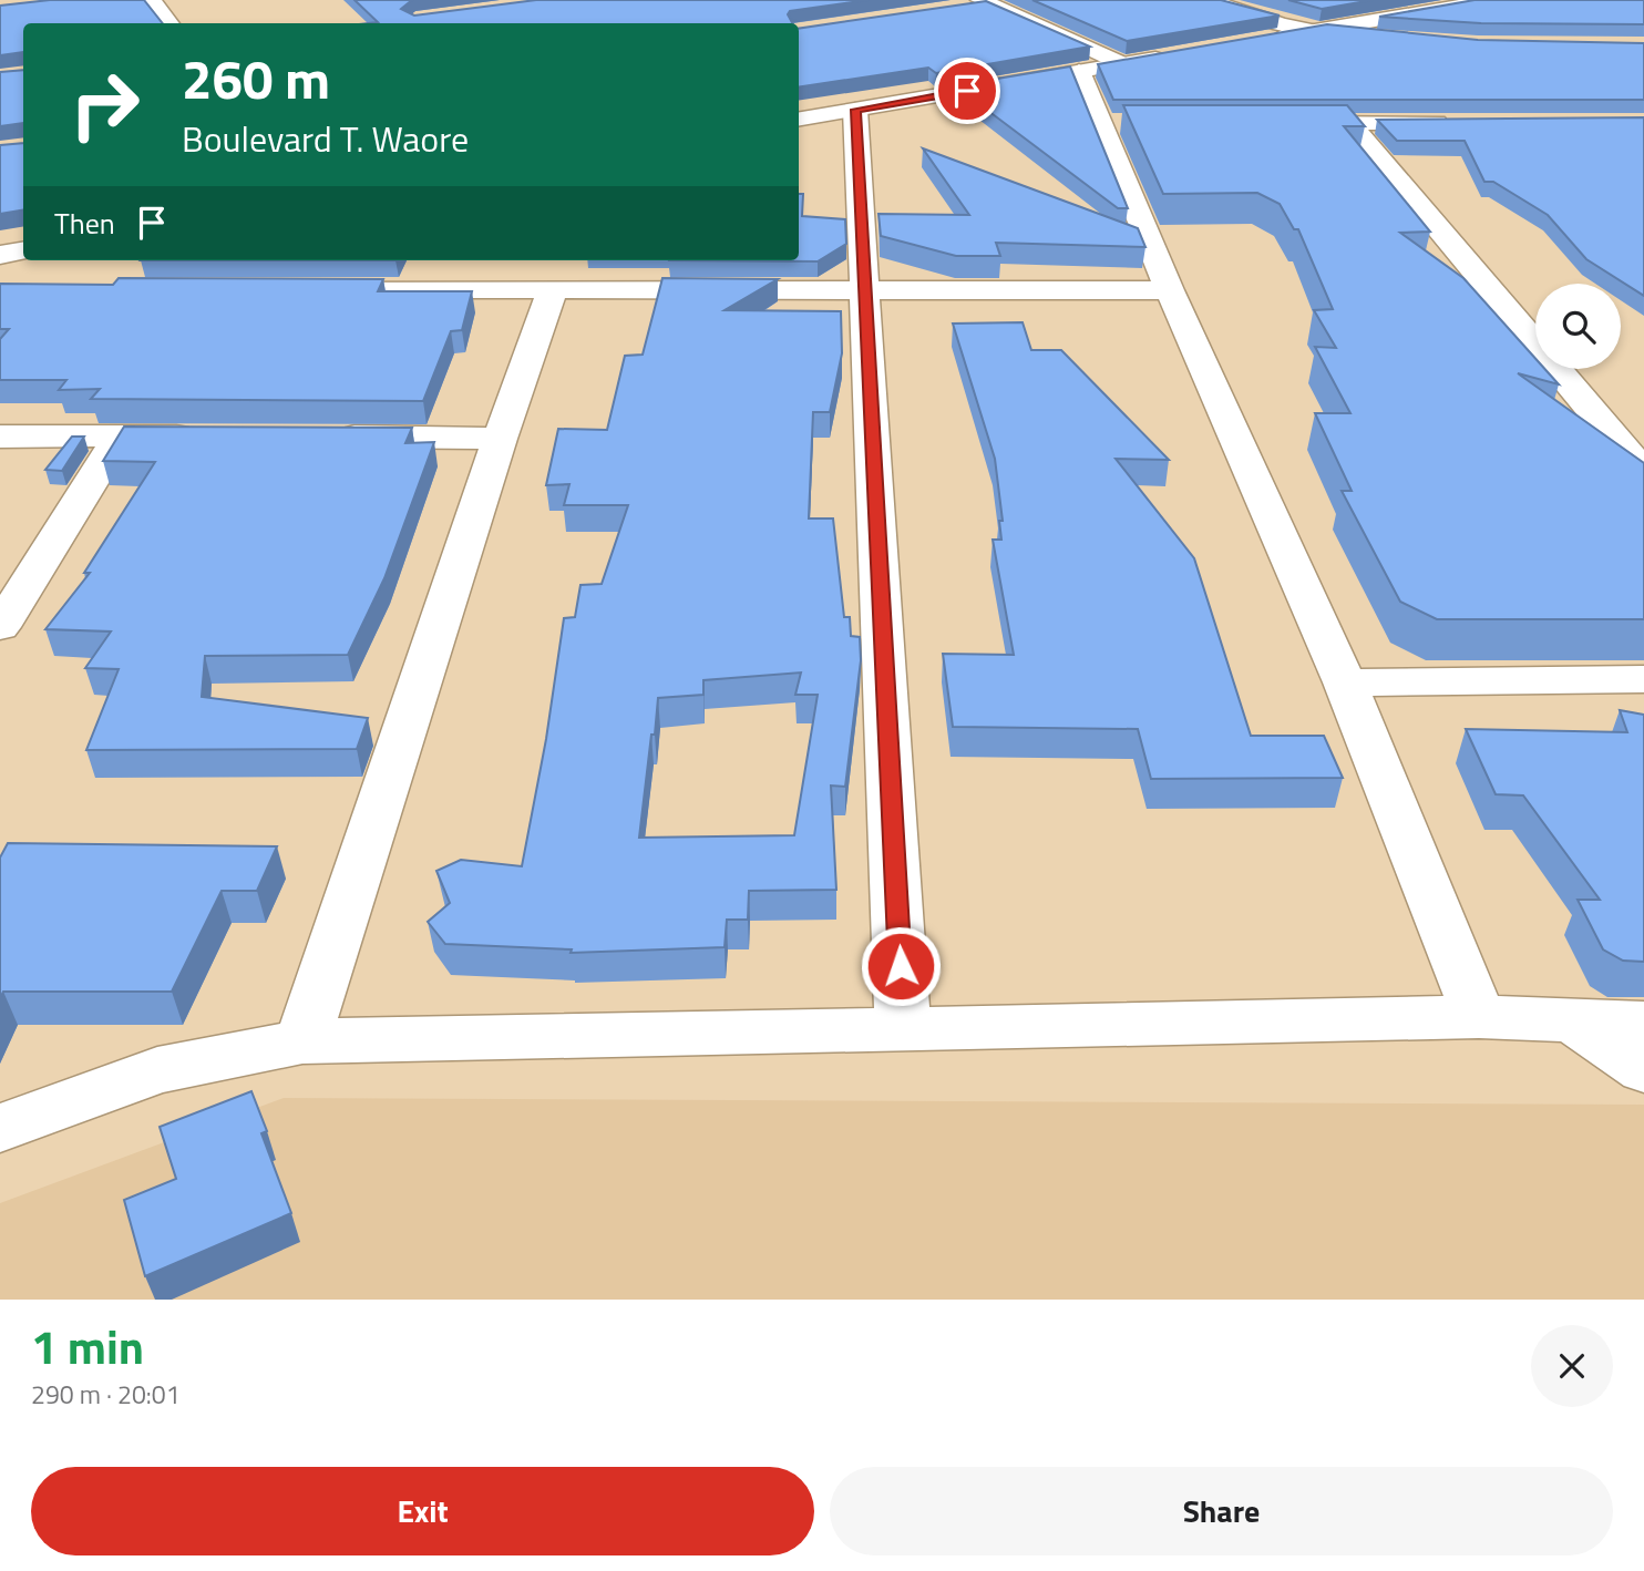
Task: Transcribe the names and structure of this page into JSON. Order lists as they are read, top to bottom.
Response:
{
  "page": {
    "turn": ["260 m", "Boulevard T. Waore"],
    "then": "Then",
    "heading": ["1 min", "290 m · 20:01"],
    "buttons": ["Exit", "Share"]
  }
}
